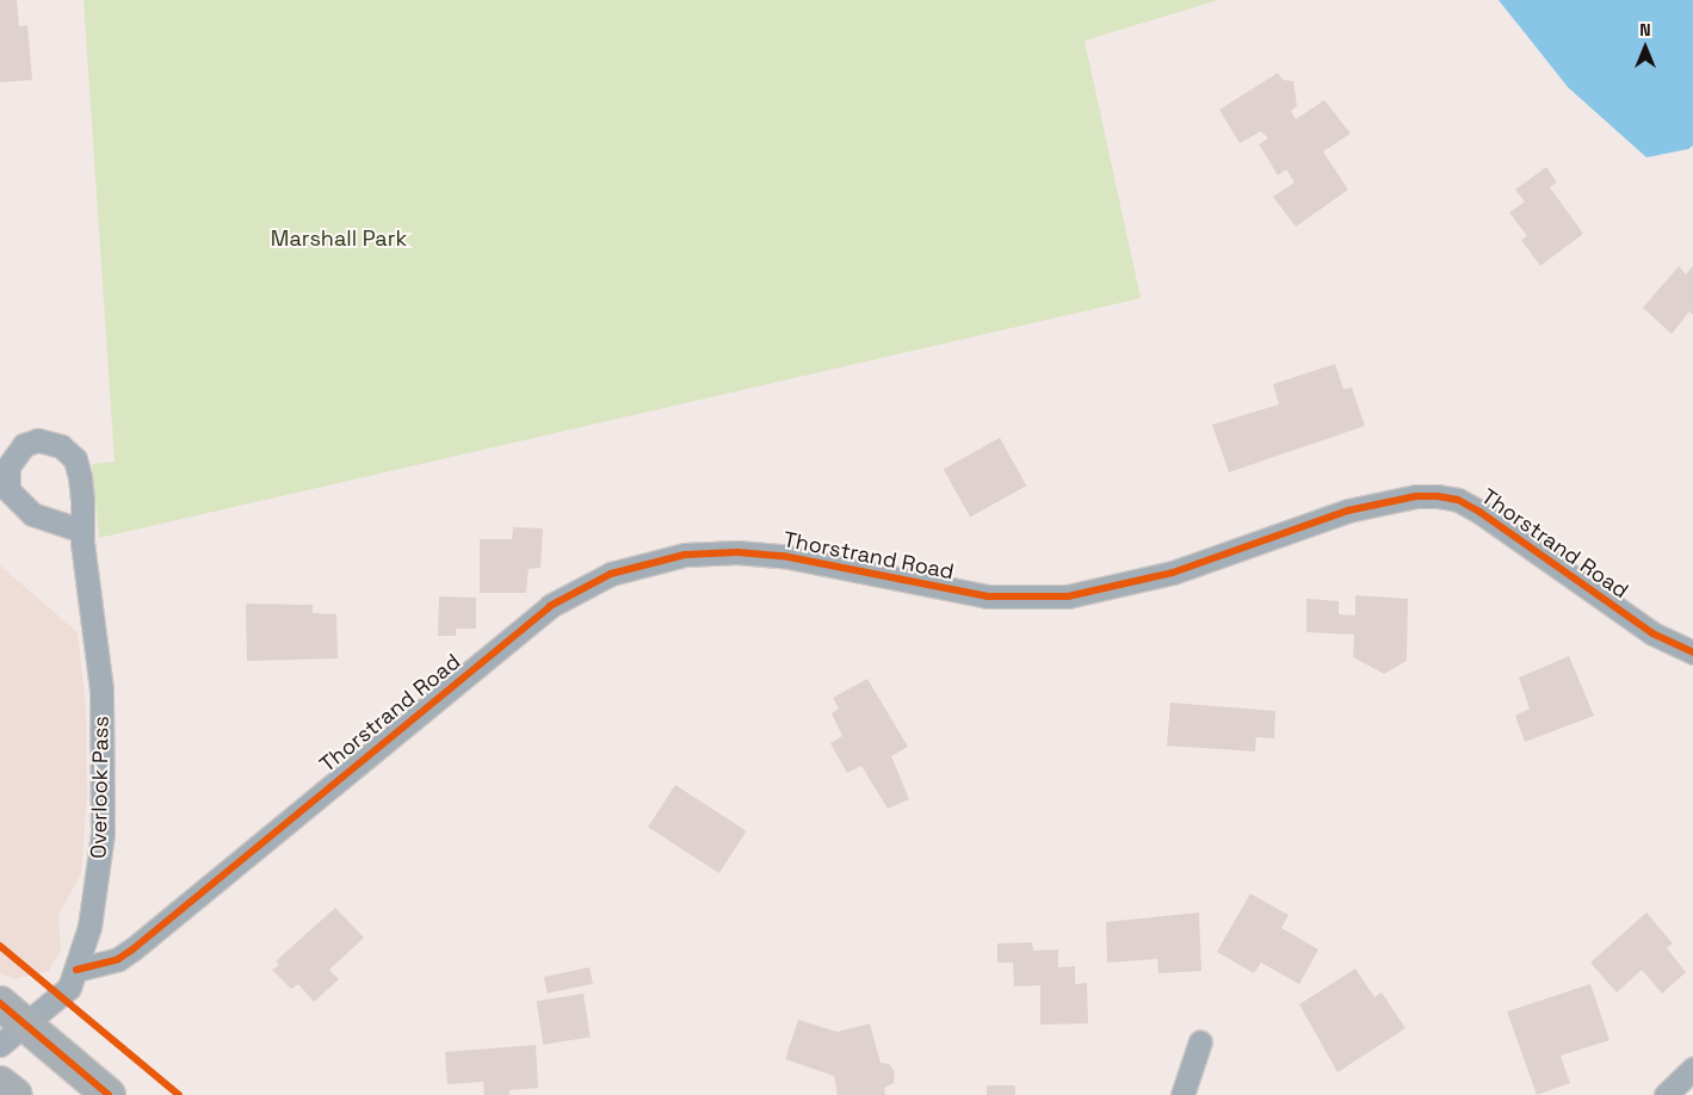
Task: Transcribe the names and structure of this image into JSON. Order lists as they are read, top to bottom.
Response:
{
  "streets": {
    "street": ["Thorstrand Road", "Overlook Pass"]
  },
  "crossings": [
    ["Thorstrand Road", "Overlook Pass"]
  ],
  "parks": ["Marshall Park"],
  "north": "top"
}
